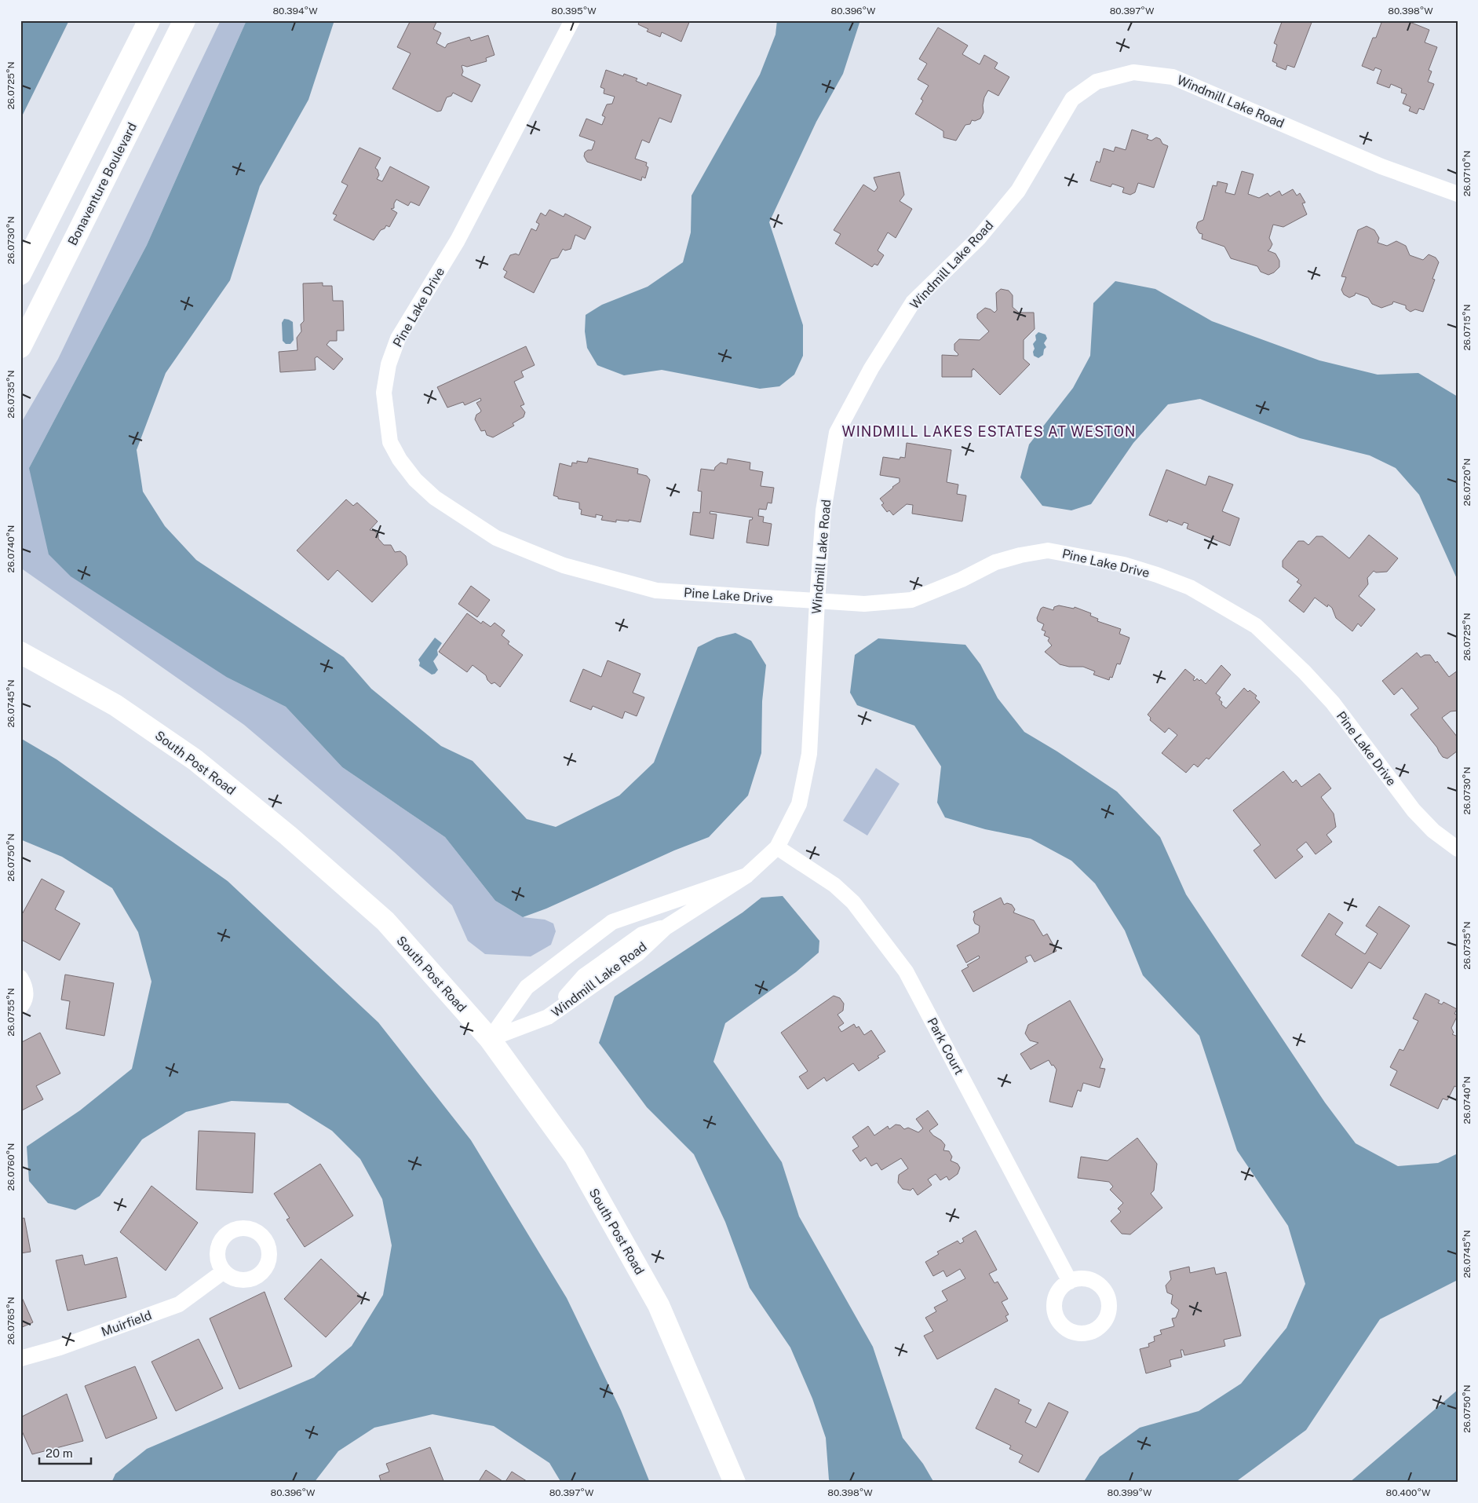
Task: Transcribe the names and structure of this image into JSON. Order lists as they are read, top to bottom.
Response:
{
  "streets": {
    "street": [
      "Windmill Lake Road",
      "Bonaventure Boulevard",
      "Pine Lake Drive",
      "South Post Road",
      "Park Court",
      "Muirfield"
    ]
  },
  "crossings": [
    ["Windmill Lake Road", "Pine Lake Drive"],
    ["Windmill Lake Road", "South Post Road"],
    ["Windmill Lake Road", "Park Court"]
  ],
  "districts": ["WINDMILL LAKES ESTATES AT WESTON"],
  "scale_bar": "20 m",
  "coordinates": [
    "80.394°W",
    "80.395°W",
    "80.396°W",
    "80.397°W",
    "80.398°W",
    "26.0725°N",
    "26.0710°N",
    "26.0730°N",
    "26.0715°N",
    "26.0735°N",
    "26.0720°N",
    "26.0740°N",
    "26.0745°N",
    "26.0750°N",
    "26.0755°N",
    "26.0760°N",
    "26.0765°N",
    "80.399°W",
    "80.400°W"
  ]
}
